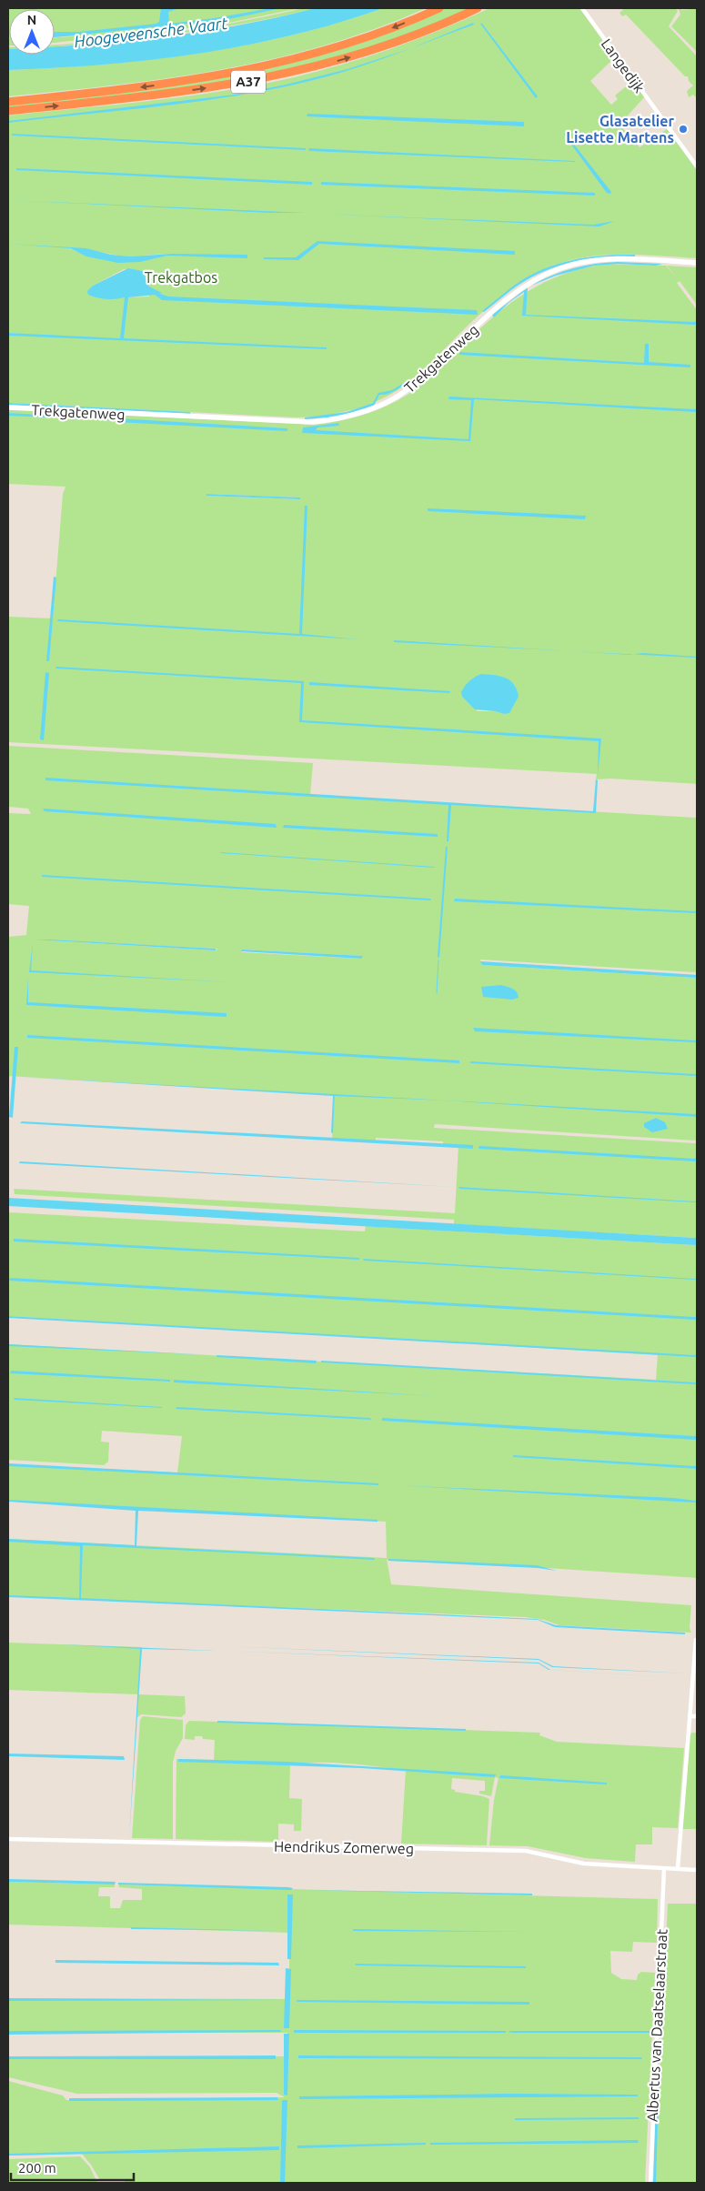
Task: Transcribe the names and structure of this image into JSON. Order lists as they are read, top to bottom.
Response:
{
  "streets": {
    "highway": ["A37"],
    "street": [
      "Langedijk",
      "Trekgatenweg",
      "Hendrikus Zomerweg",
      "Albertus van Daatselaarstraat"
    ]
  },
  "crossings": [
    ["Hendrikus Zomerweg", "Albertus van Daatselaarstraat"]
  ],
  "water": ["Hoogeveensche Vaart"],
  "parks": ["Trekgatbos"],
  "places": ["Glasatelier Lisette Martens"],
  "scale_bar": "200 m",
  "north": "top"
}
